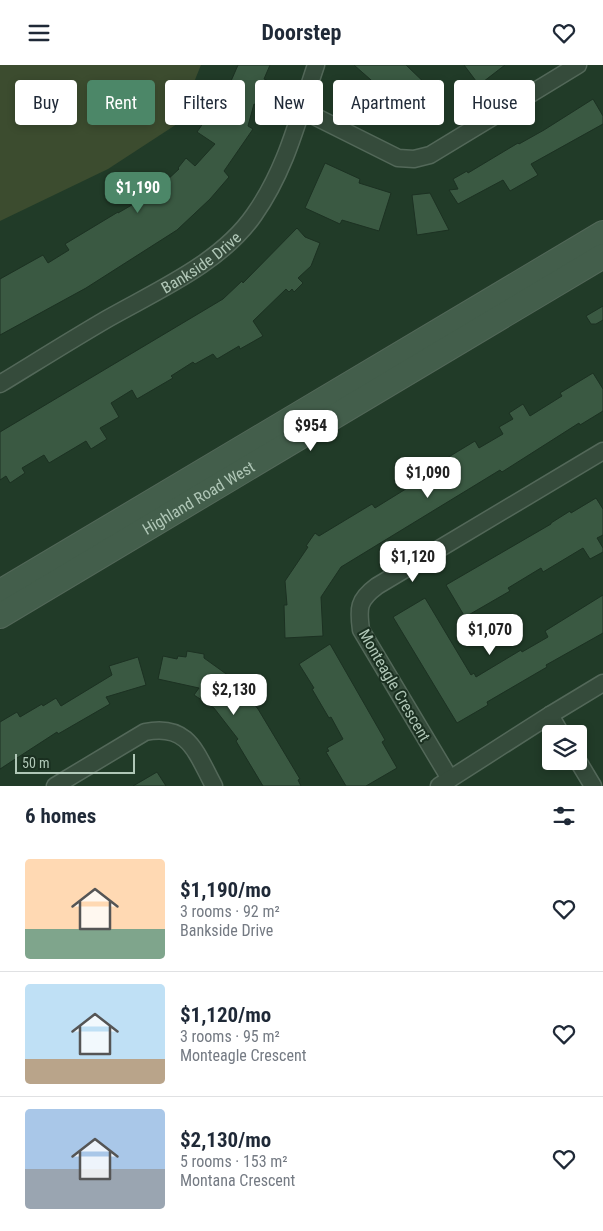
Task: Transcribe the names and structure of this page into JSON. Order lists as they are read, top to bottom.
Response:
{
  "streets": {
    "main road": ["Highland Road West"],
    "street": ["Bankside Drive", "Monteagle Crescent"]
  },
  "scale_bar": "50 m",
  "page": {
    "header": "Doorstep",
    "chip": [
      "Buy",
      "Rent",
      "Filters",
      "New",
      "Apartment",
      "House"
    ],
    "price": [
      "$1,190",
      "$954",
      "$1,090",
      "$1,120",
      "$1,070",
      "$2,130"
    ],
    "scale": "50 m",
    "heading": "6 homes",
    "list": [
      {
        "name": "$1,190/mo",
        "note": "3 rooms · 92 m² · Bankside Drive"
      },
      {
        "name": "$1,120/mo",
        "note": "3 rooms · 95 m² · Monteagle Crescent"
      },
      {
        "name": "$2,130/mo",
        "note": "5 rooms · 153 m² · Montana Crescent"
      }
    ]
  }
}
